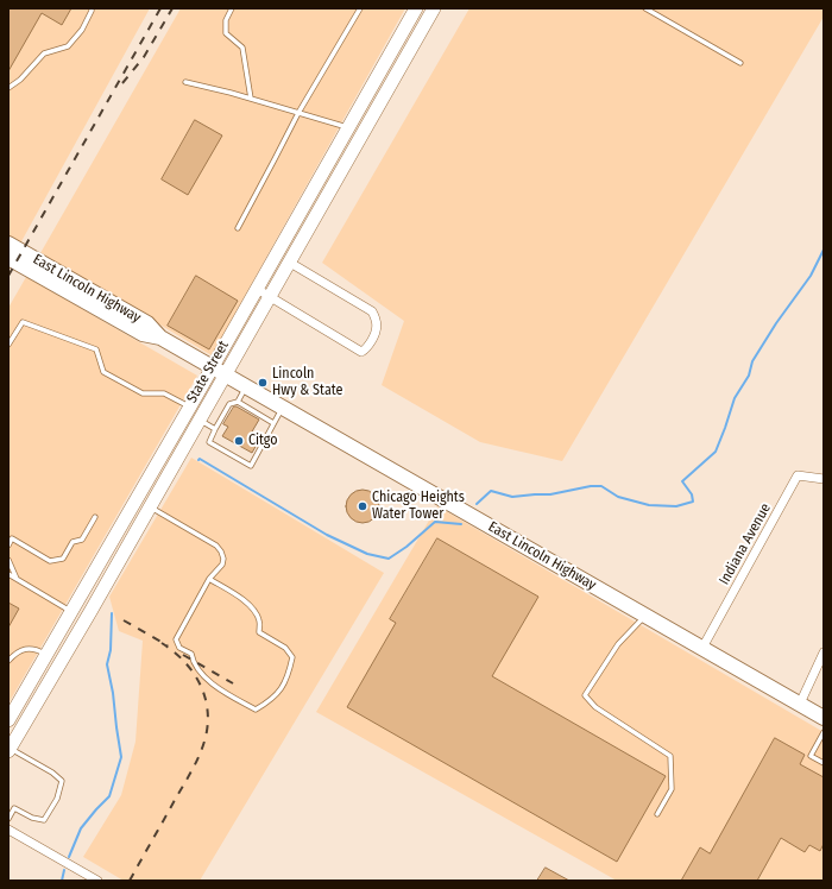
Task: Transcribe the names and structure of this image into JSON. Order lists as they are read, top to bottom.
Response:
{
  "streets": {
    "main road": ["East Lincoln Highway"],
    "street": ["State Street", "Indiana Avenue"]
  },
  "crossings": [
    ["East Lincoln Highway", "State Street"],
    ["East Lincoln Highway", "Indiana Avenue"]
  ],
  "places": ["Lincoln Hwy & State", "Citgo", "Chicago Heights Water Tower"]
}
